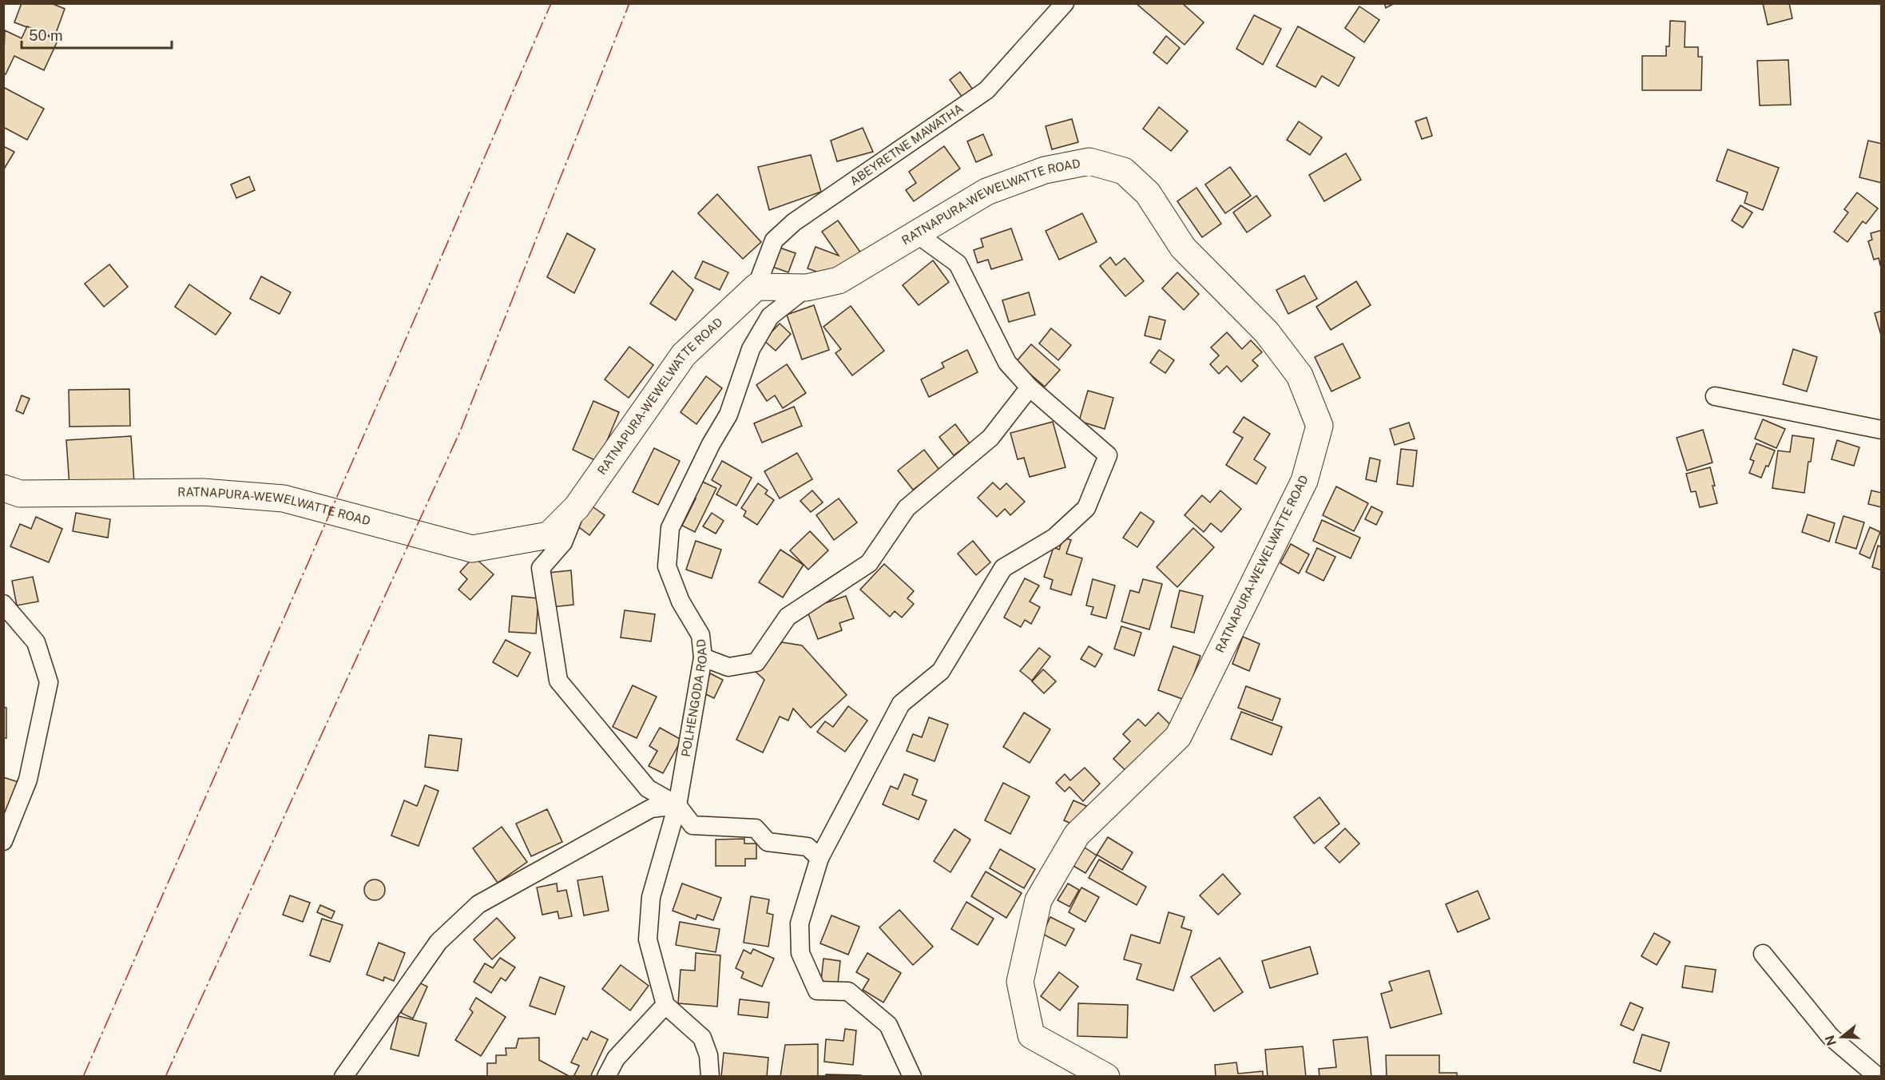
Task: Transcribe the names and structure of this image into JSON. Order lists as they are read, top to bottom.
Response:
{
  "streets": {
    "main road": ["RATNAPURA-WEWELWATTE ROAD"],
    "street": ["ABEYRETNE MAWATHA", "POLHENGODA ROAD"]
  },
  "crossings": [
    ["ABEYRETNE MAWATHA", "RATNAPURA-WEWELWATTE ROAD"],
    ["RATNAPURA-WEWELWATTE ROAD", "POLHENGODA ROAD"]
  ],
  "scale_bar": "50 m",
  "north": "left"
}
